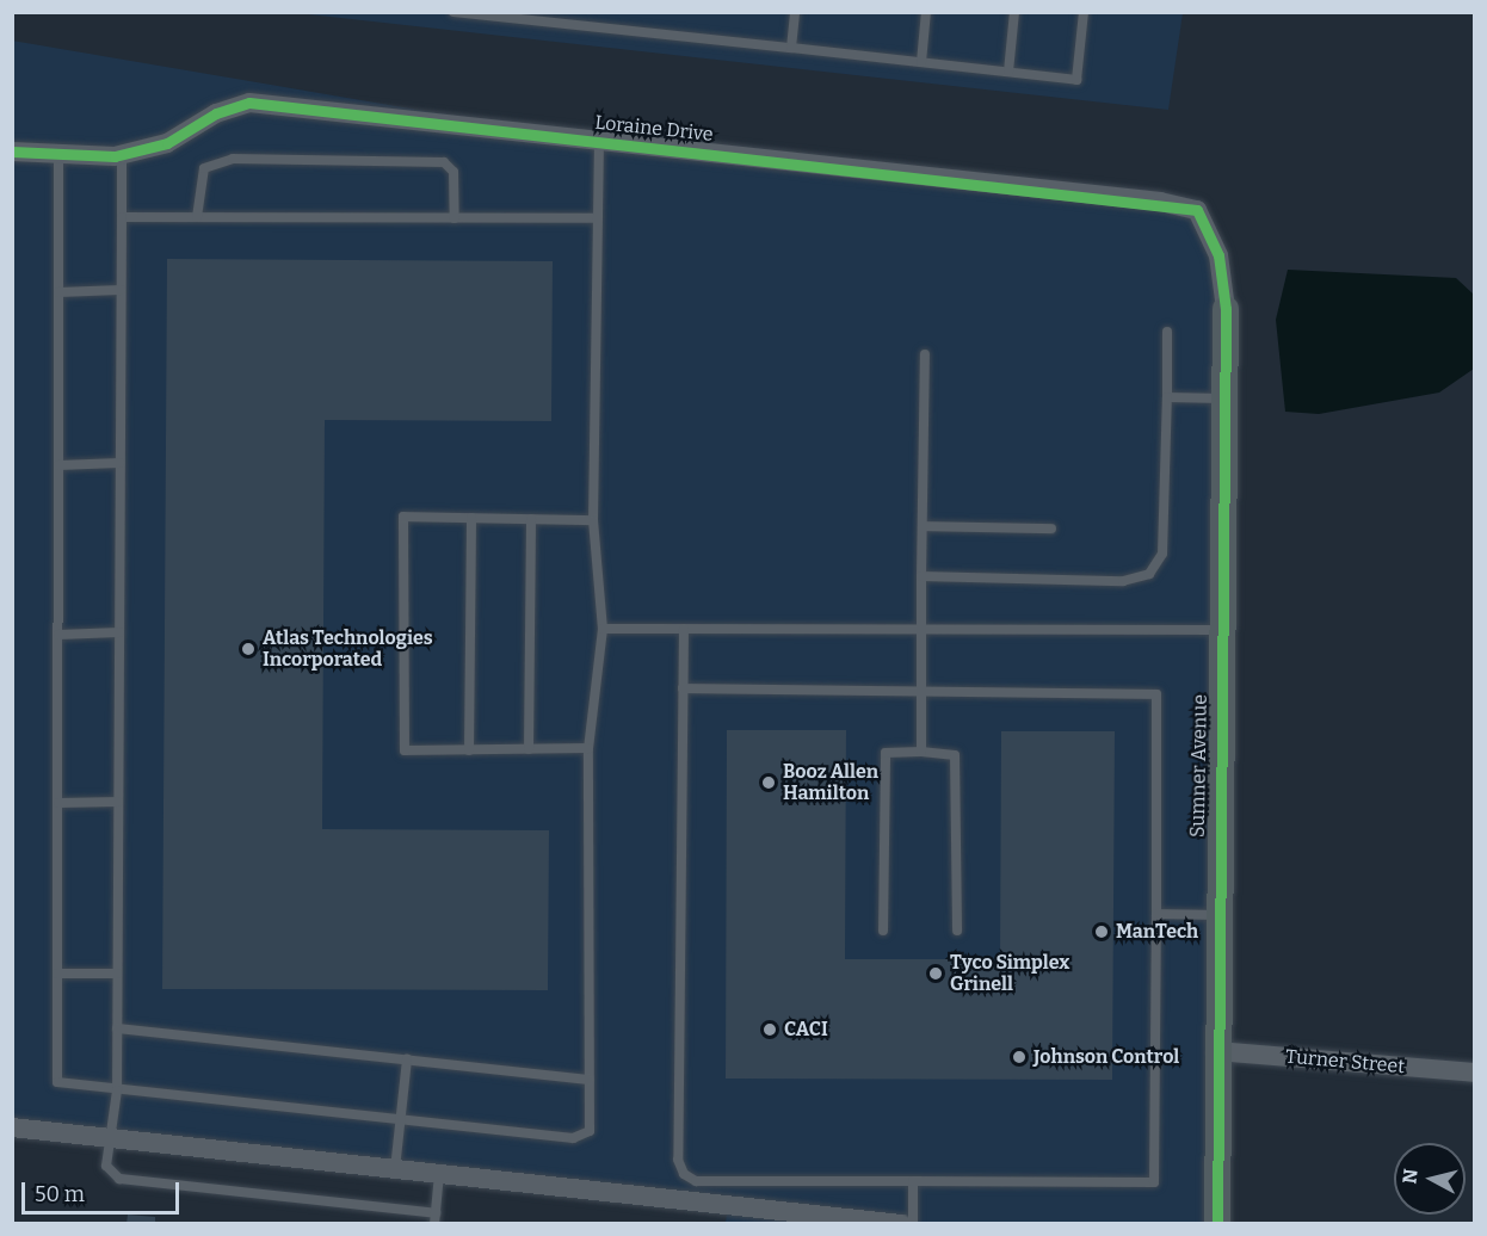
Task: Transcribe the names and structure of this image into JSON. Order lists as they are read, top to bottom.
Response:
{
  "streets": {
    "street": ["Loraine Drive", "Sumner Avenue", "Turner Street"]
  },
  "crossings": [
    ["Loraine Drive", "Sumner Avenue"],
    ["Sumner Avenue", "Turner Street"]
  ],
  "places": [
    "Atlas Technologies Incorporated",
    "Booz Allen Hamilton",
    "ManTech",
    "Tyco Simplex Grinell",
    "CACI",
    "Johnson Control"
  ],
  "scale_bar": "50 m",
  "north": "left"
}
